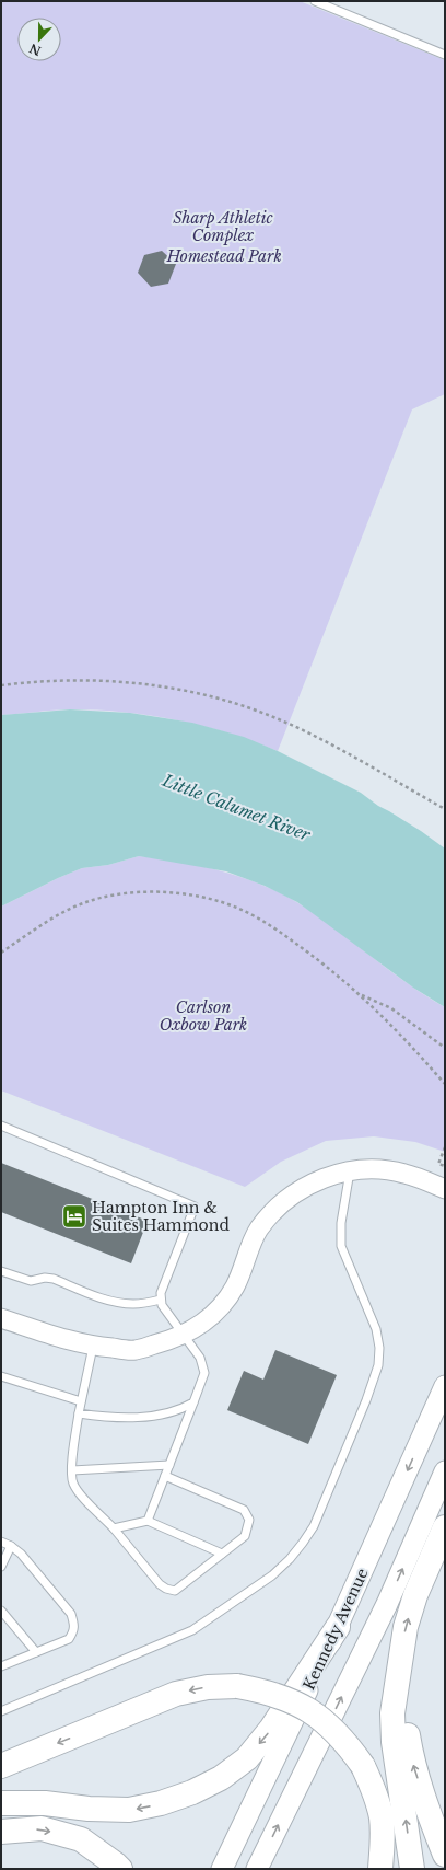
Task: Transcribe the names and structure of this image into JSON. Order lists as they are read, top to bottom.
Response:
{
  "streets": {
    "main road": ["Kennedy Avenue"]
  },
  "water": ["Little Calumet River"],
  "parks": ["Sharp Athletic Complex", "Homestead Park", "Carlson Oxbow Park"],
  "places": {
    "hotel": ["Hampton Inn & Suites Hammond"]
  },
  "north": "bottom"
}
